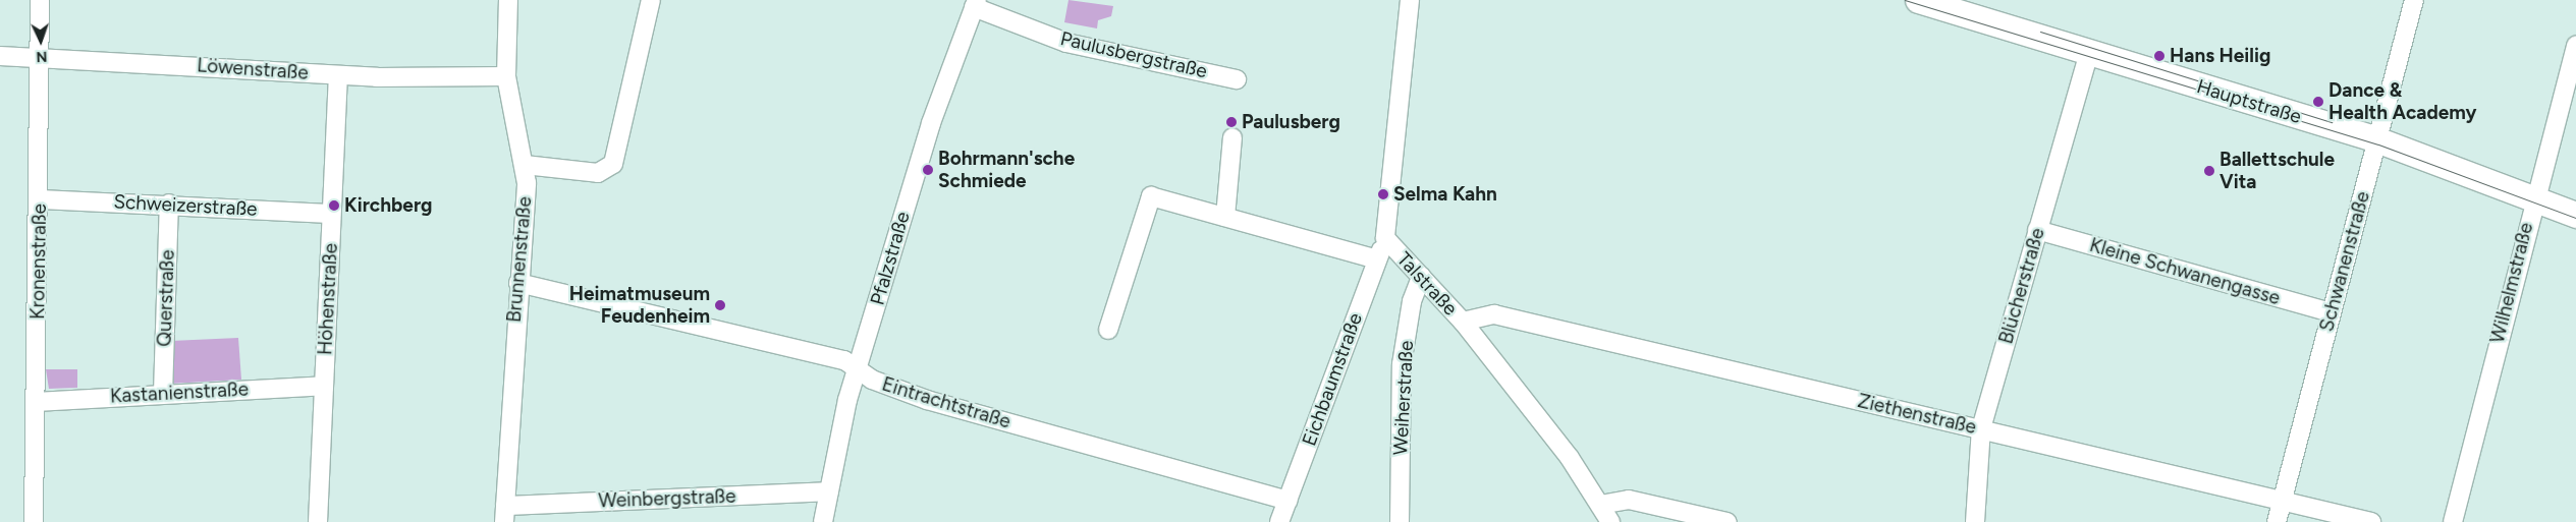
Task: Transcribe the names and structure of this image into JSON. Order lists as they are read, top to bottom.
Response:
{
  "streets": {
    "street": [
      "Paulusbergstraße",
      "Löwenstraße",
      "Hauptstraße",
      "Schweizerstraße",
      "Pfalzstraße",
      "Brunnenstraße",
      "Kronenstraße",
      "Schwanenstraße",
      "Kleine Schwanengasse",
      "Wilhelmstraße",
      "Talstraße",
      "Blücherstraße",
      "Querstraße",
      "Höhenstraße",
      "Eichbaumstraße",
      "Kastanienstraße",
      "Weiherstraße",
      "Eintrachtstraße",
      "Ziethenstraße",
      "Weinbergstraße"
    ]
  },
  "crossings": [
    ["Paulusbergstraße", "Pfalzstraße"],
    ["Löwenstraße", "Brunnenstraße"],
    ["Löwenstraße", "Kronenstraße"],
    ["Löwenstraße", "Höhenstraße"],
    ["Hauptstraße", "Schwanenstraße"],
    ["Hauptstraße", "Wilhelmstraße"],
    ["Hauptstraße", "Blücherstraße"],
    ["Schweizerstraße", "Kronenstraße"],
    ["Schweizerstraße", "Querstraße"],
    ["Schweizerstraße", "Höhenstraße"],
    ["Pfalzstraße", "Eintrachtstraße"],
    ["Pfalzstraße", "Weinbergstraße"],
    ["Brunnenstraße", "Eintrachtstraße"],
    ["Brunnenstraße", "Weinbergstraße"],
    ["Kronenstraße", "Kastanienstraße"],
    ["Schwanenstraße", "Kleine Schwanengasse"],
    ["Schwanenstraße", "Ziethenstraße"],
    ["Kleine Schwanengasse", "Blücherstraße"],
    ["Talstraße", "Eichbaumstraße"],
    ["Talstraße", "Weiherstraße"],
    ["Talstraße", "Ziethenstraße"],
    ["Blücherstraße", "Ziethenstraße"],
    ["Querstraße", "Kastanienstraße"],
    ["Höhenstraße", "Kastanienstraße"],
    ["Eichbaumstraße", "Eintrachtstraße"]
  ],
  "places": [
    "Hans Heilig",
    "Dance & Health Academy",
    "Paulusberg",
    "Bohrmann'sche Schmiede",
    "Ballettschule Vita",
    "Selma Kahn",
    "Kirchberg",
    "Heimatmuseum Feudenheim"
  ],
  "north": "bottom"
}
